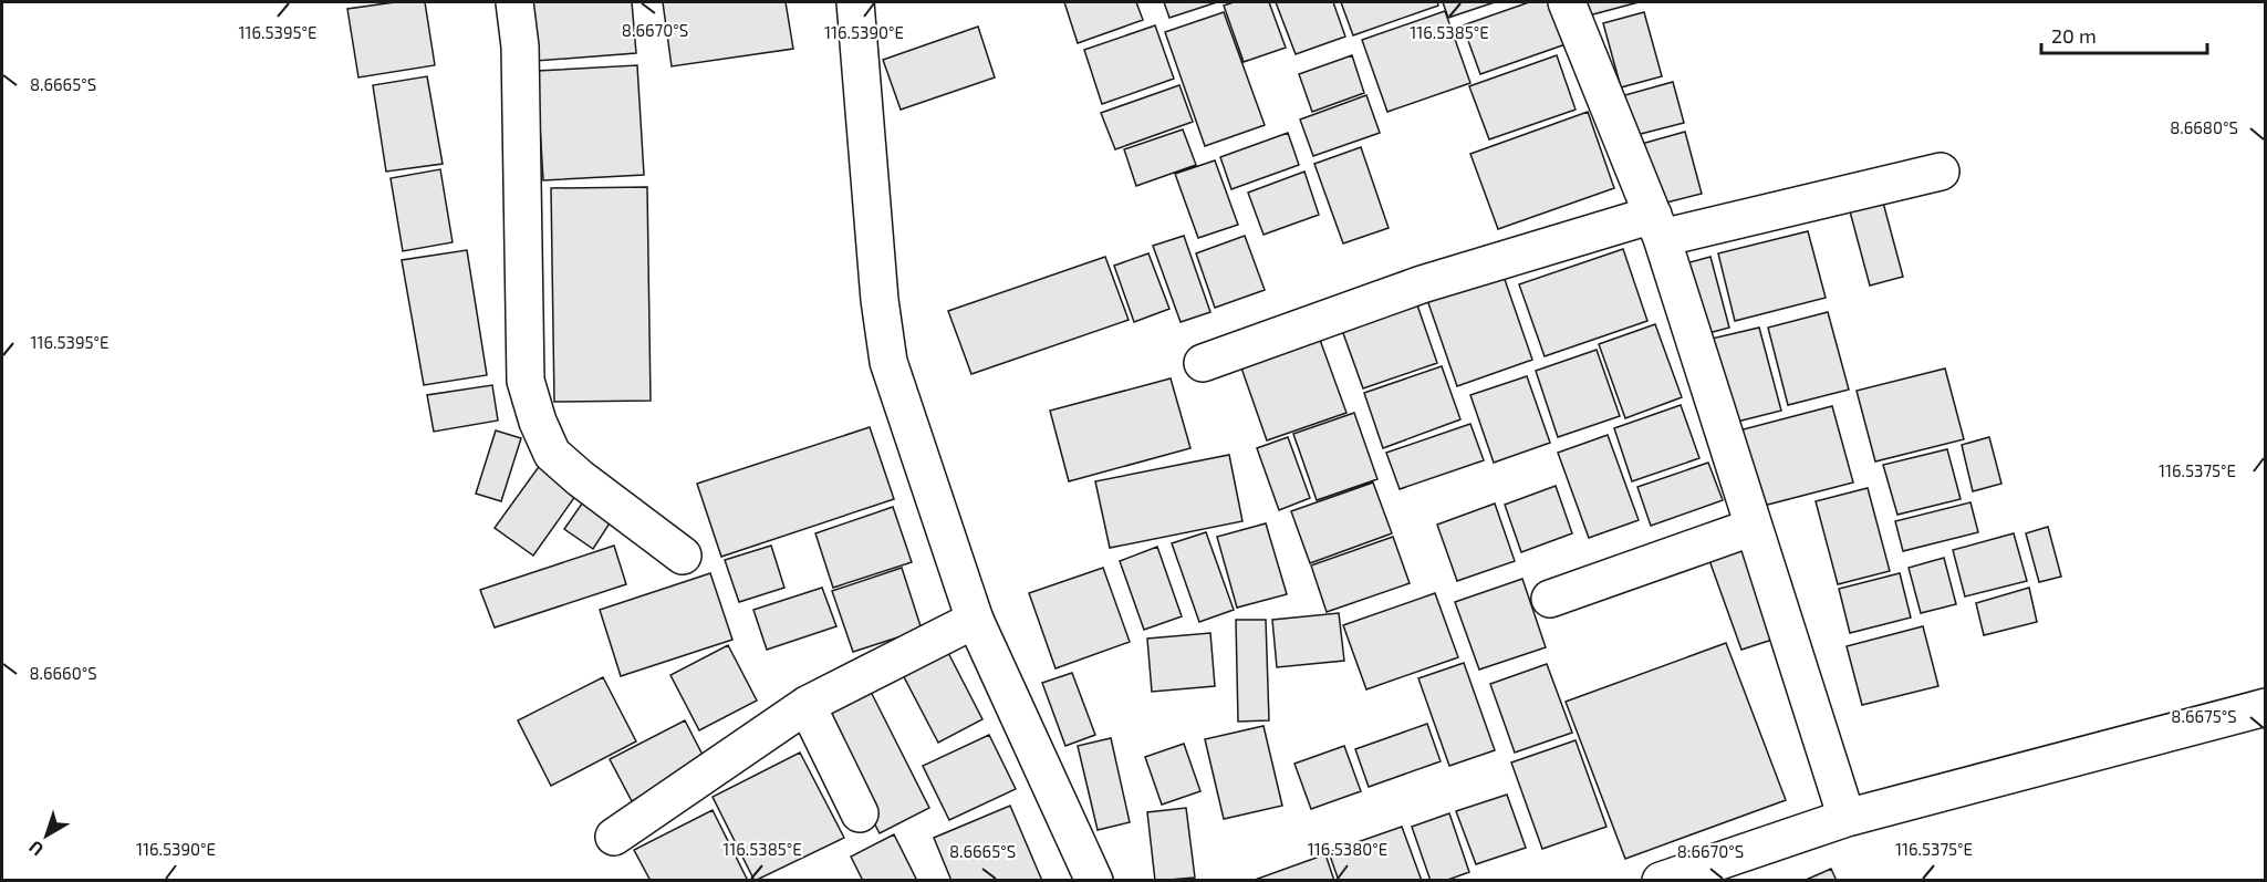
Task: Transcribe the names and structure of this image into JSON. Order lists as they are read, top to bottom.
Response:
{
  "scale_bar": "20 m",
  "north": "bottom left",
  "coordinates": [
    "8.6670°S",
    "116.5395°E",
    "116.5390°E",
    "116.5385°E",
    "8.6665°S",
    "8.6680°S",
    "116.5375°E",
    "8.6660°S",
    "8.6675°S",
    "116.5380°E"
  ]
}
